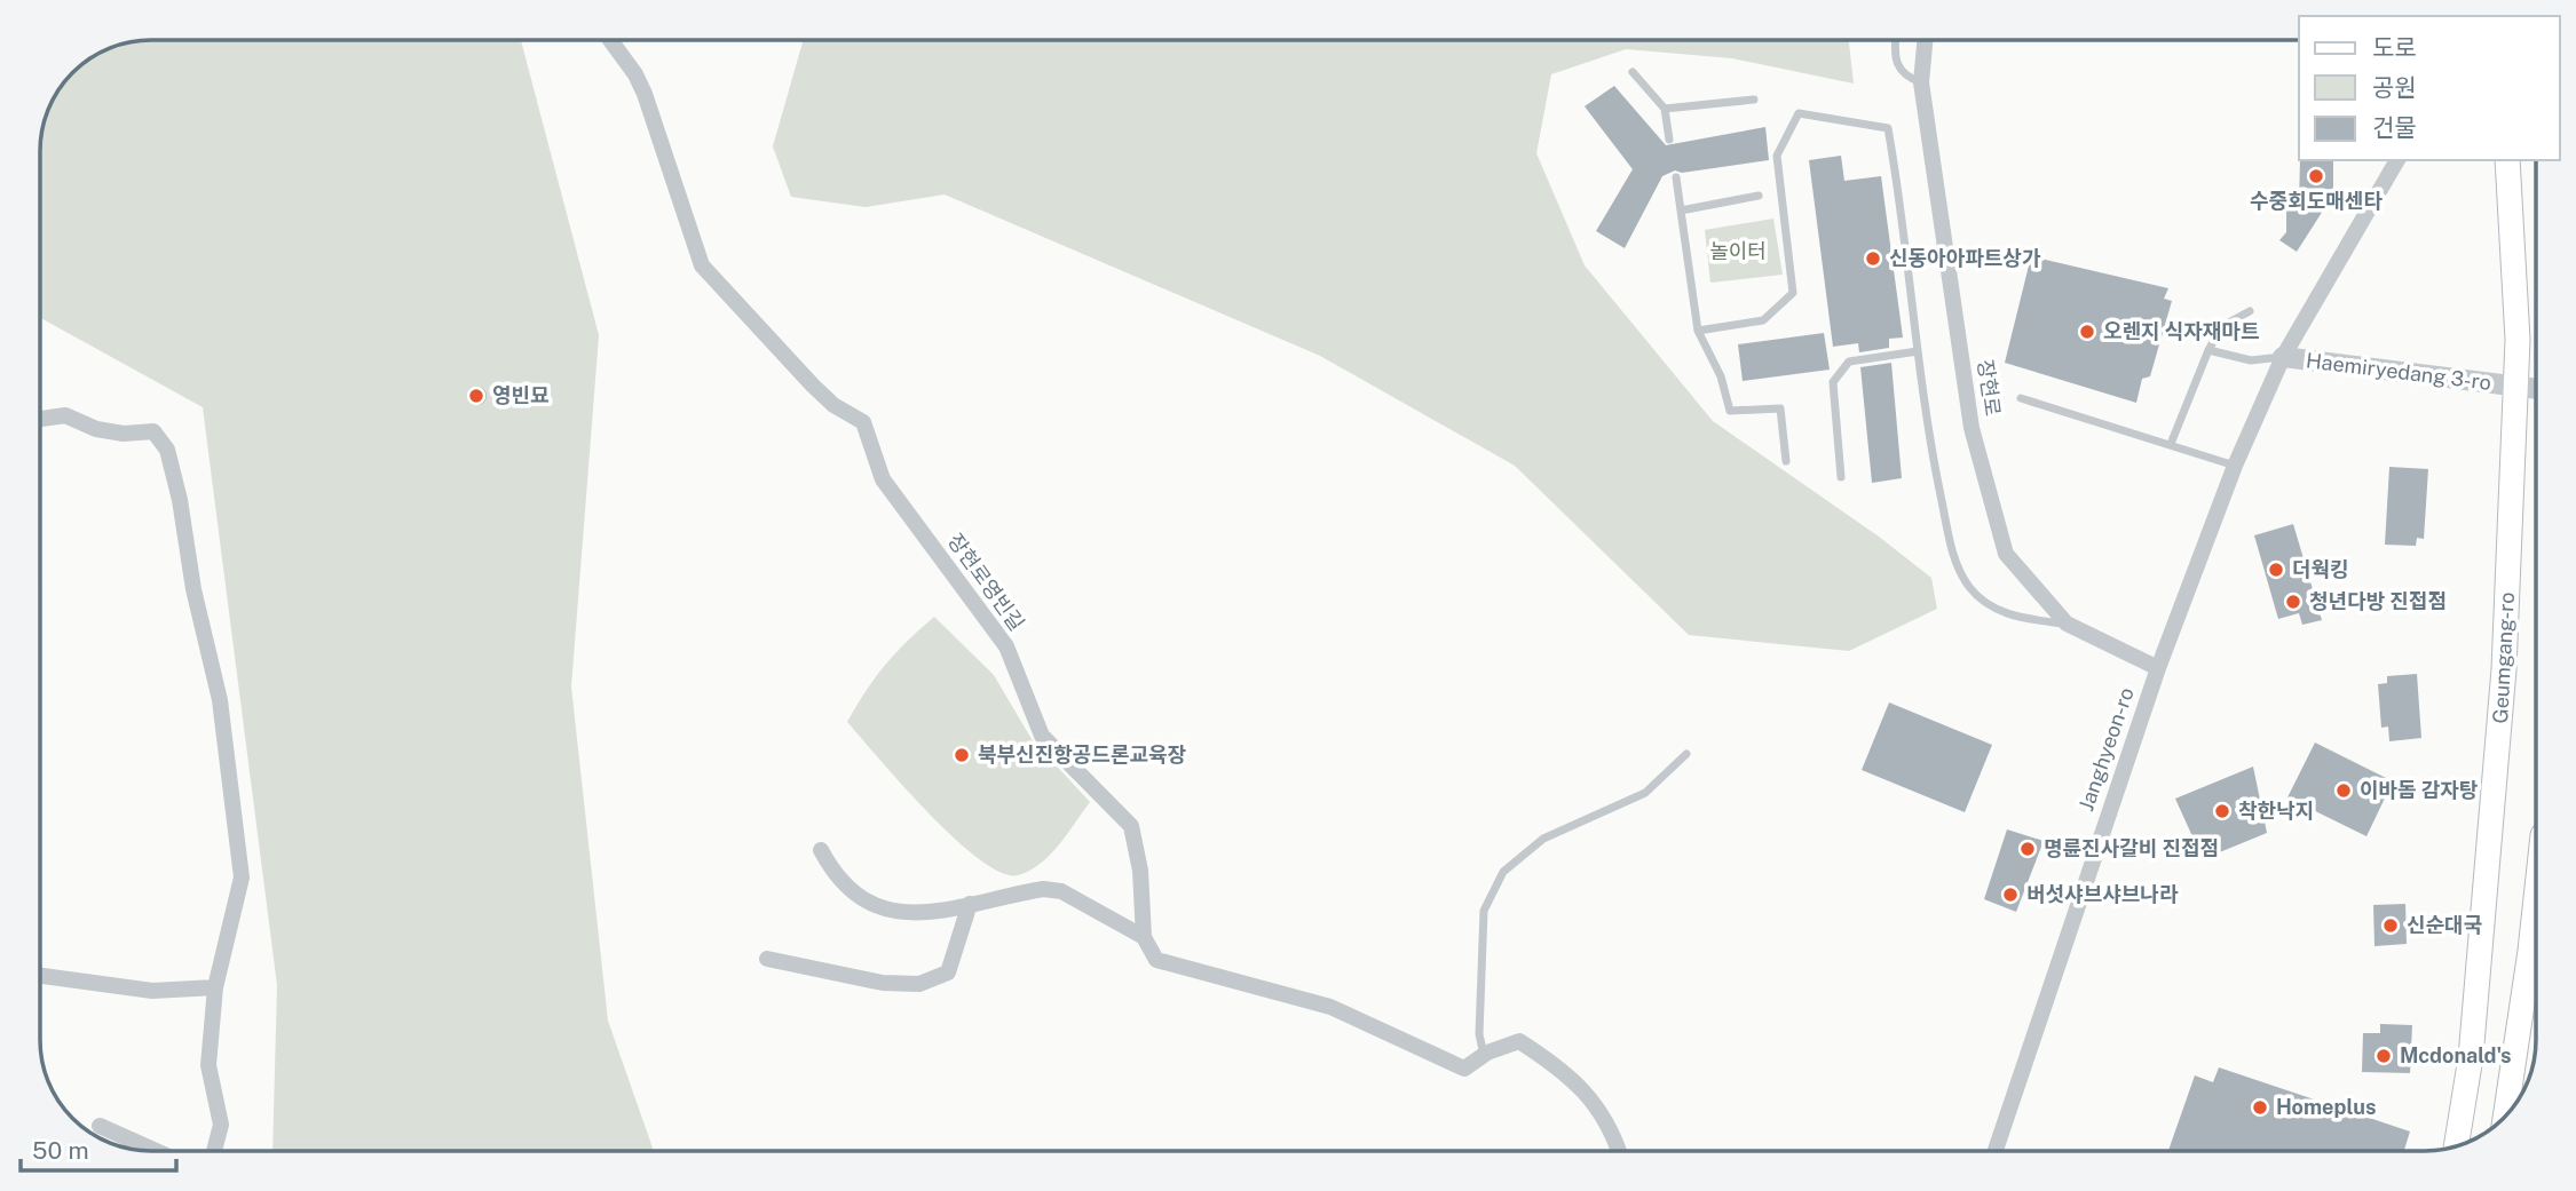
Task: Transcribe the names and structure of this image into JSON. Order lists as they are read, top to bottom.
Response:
{
  "streets": {
    "main road": ["Geumgang-ro"],
    "street": [
      "Haemiryedang 3-ro",
      "장현로",
      "장현로영빈길",
      "Janghyeon-ro"
    ]
  },
  "crossings": [
    ["Haemiryedang 3-ro", "Geumgang-ro"],
    ["Haemiryedang 3-ro", "Janghyeon-ro"],
    ["장현로", "Janghyeon-ro"]
  ],
  "parks": ["놀이터"],
  "places": [
    "수중회도매센타",
    "신동아아파트상가",
    "오렌지 식자재마트",
    "영빈묘",
    "더웍킹",
    "청년다방 진접점",
    "북부신진항공드론교육장",
    "이바돔 감자탕",
    "착한낙지",
    "명륜진사갈비 진접점",
    "버섯샤브샤브나라",
    "신순대국",
    "Mcdonald's",
    "Homeplus"
  ],
  "legend": ["도로", "공원", "건물"],
  "scale_bar": "50 m"
}
